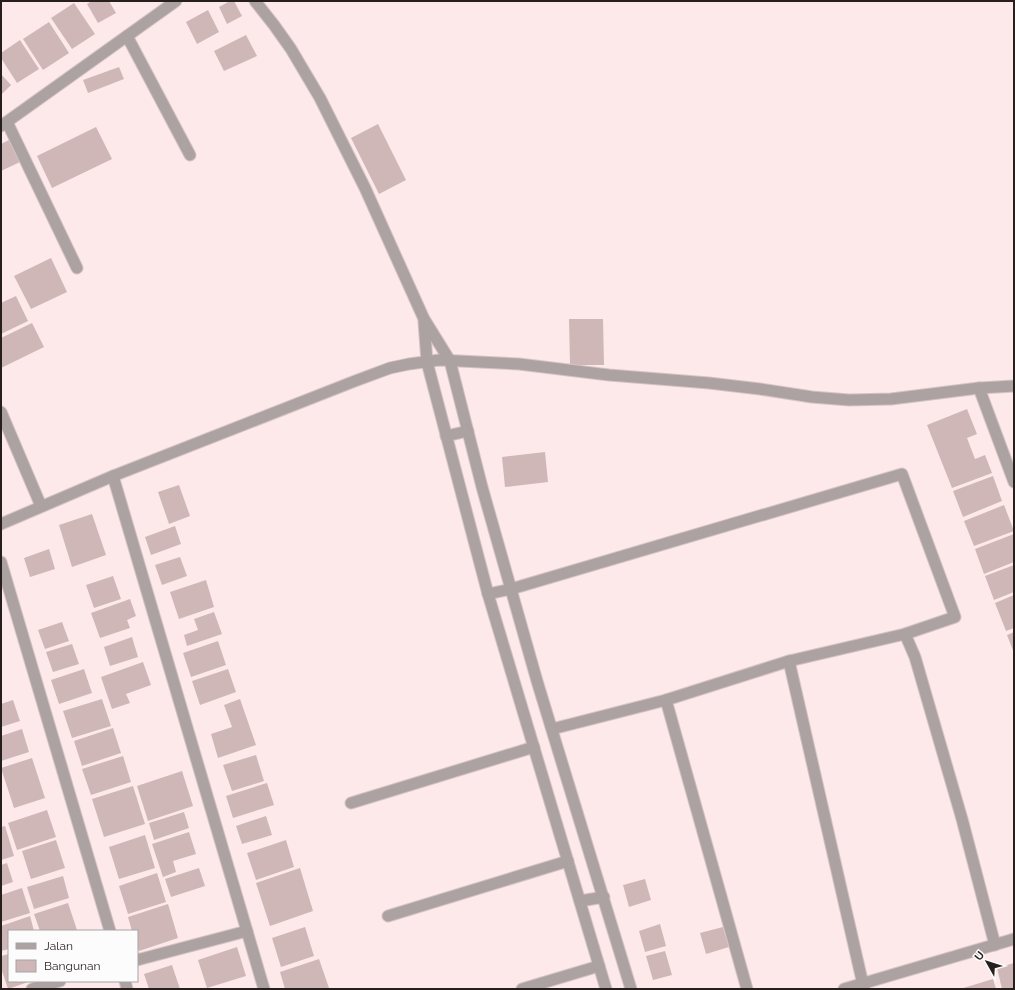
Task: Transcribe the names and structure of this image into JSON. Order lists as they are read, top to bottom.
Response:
{
  "legend": ["Jalan", "Bangunan"],
  "north": "top left"
}
